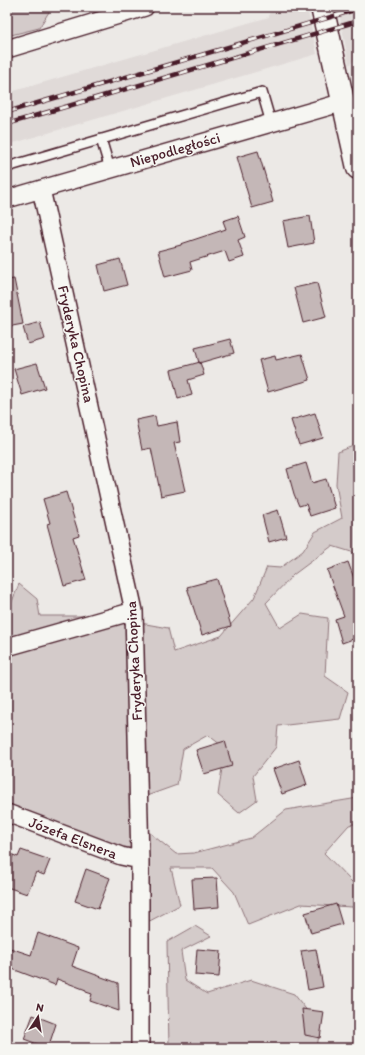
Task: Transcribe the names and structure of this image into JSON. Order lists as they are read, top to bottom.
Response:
{
  "streets": {
    "street": ["Niepodległości", "Fryderyka Chopina", "Józefa Elsnera"]
  },
  "crossings": [
    ["Niepodległości", "Fryderyka Chopina"],
    ["Fryderyka Chopina", "Józefa Elsnera"]
  ],
  "north": "top"
}
